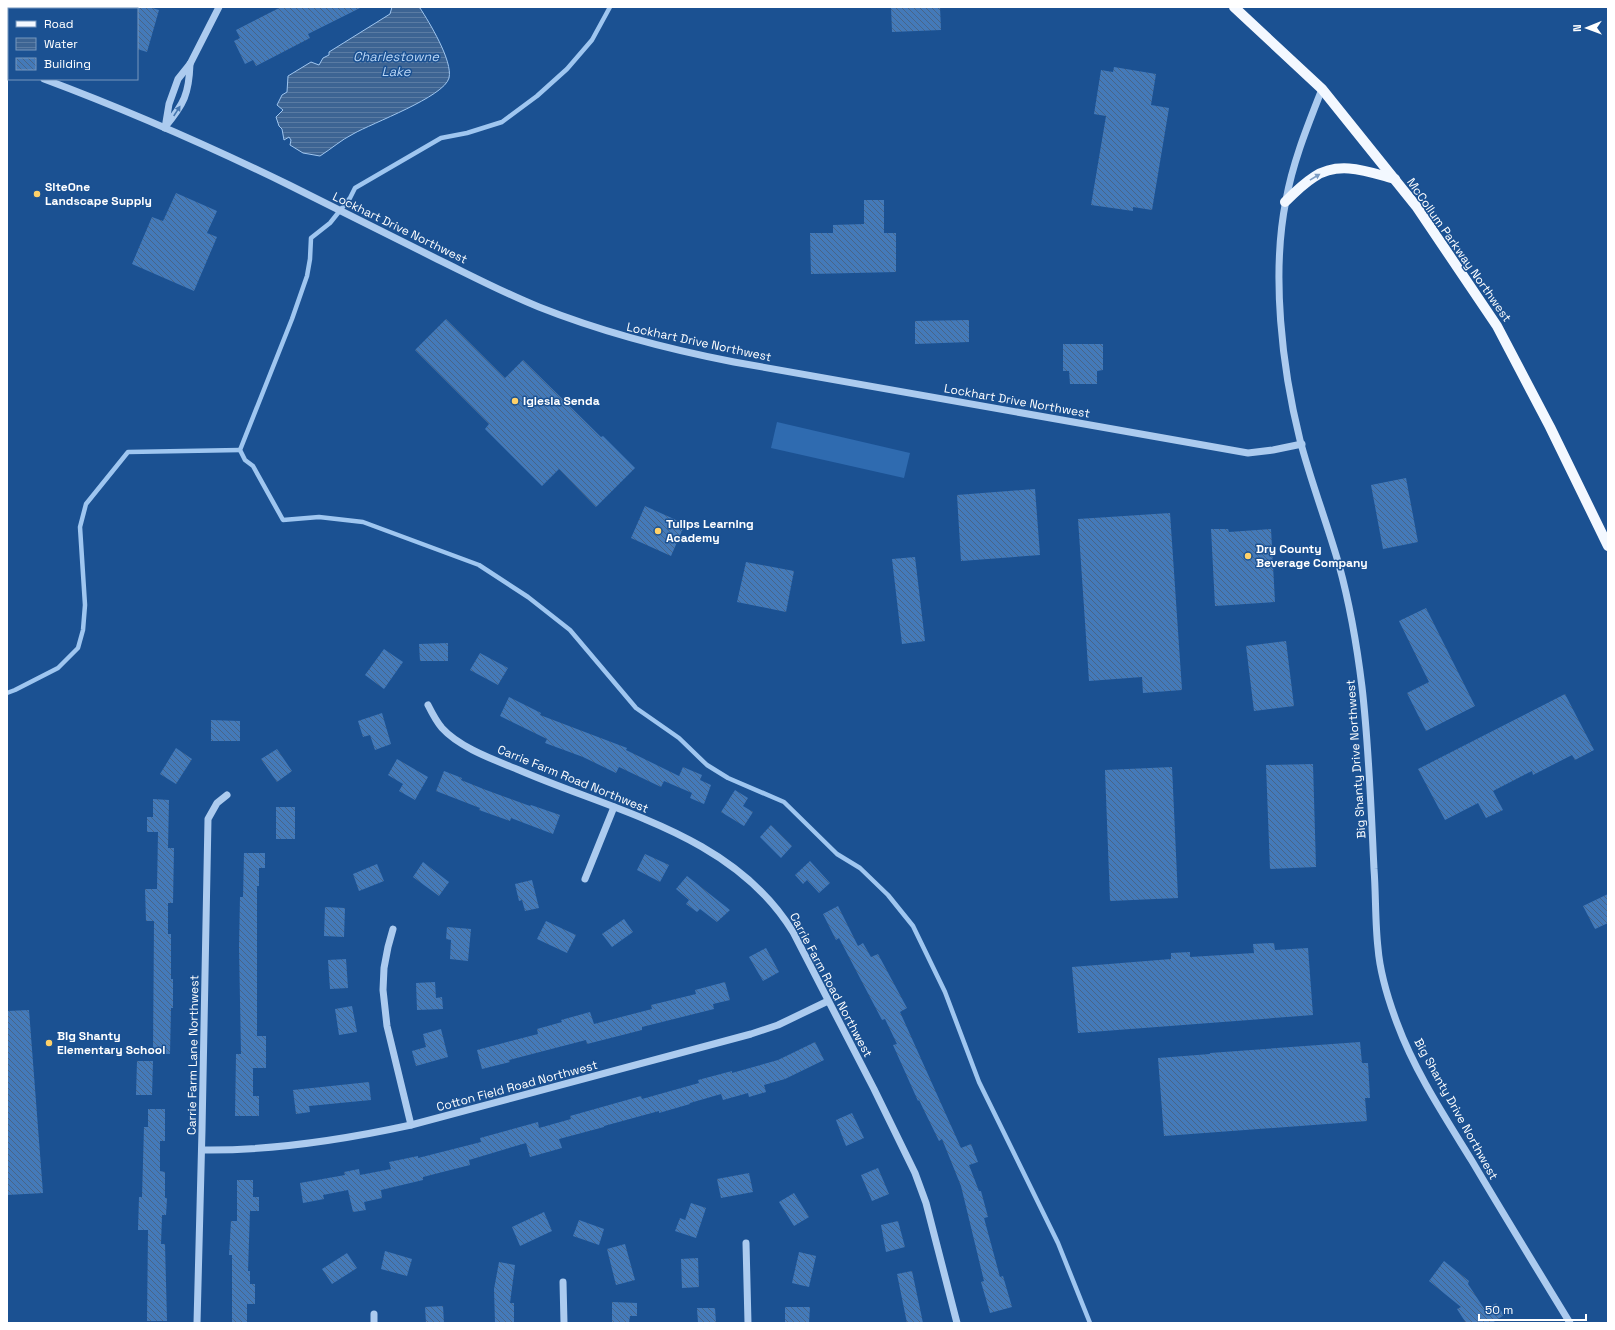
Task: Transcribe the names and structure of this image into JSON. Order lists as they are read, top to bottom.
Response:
{
  "streets": {
    "main road": ["McCollum Parkway Northwest"],
    "street": [
      "Lockhart Drive Northwest",
      "Big Shanty Drive Northwest",
      "Carrie Farm Road Northwest",
      "Carrie Farm Lane Northwest",
      "Cotton Field Road Northwest"
    ]
  },
  "crossings": [
    ["Lockhart Drive Northwest", "Big Shanty Drive Northwest"],
    ["McCollum Parkway Northwest", "Big Shanty Drive Northwest"],
    ["Carrie Farm Road Northwest", "Cotton Field Road Northwest"],
    ["Carrie Farm Lane Northwest", "Cotton Field Road Northwest"]
  ],
  "water": ["Charlestowne Lake"],
  "places": [
    "SiteOne Landscape Supply",
    "Iglesia Senda",
    "Tulips Learning Academy",
    "Dry County Beverage Company",
    "Big Shanty Elementary School"
  ],
  "legend": ["Road", "Water", "Building"],
  "scale_bar": "50 m",
  "north": "left"
}
